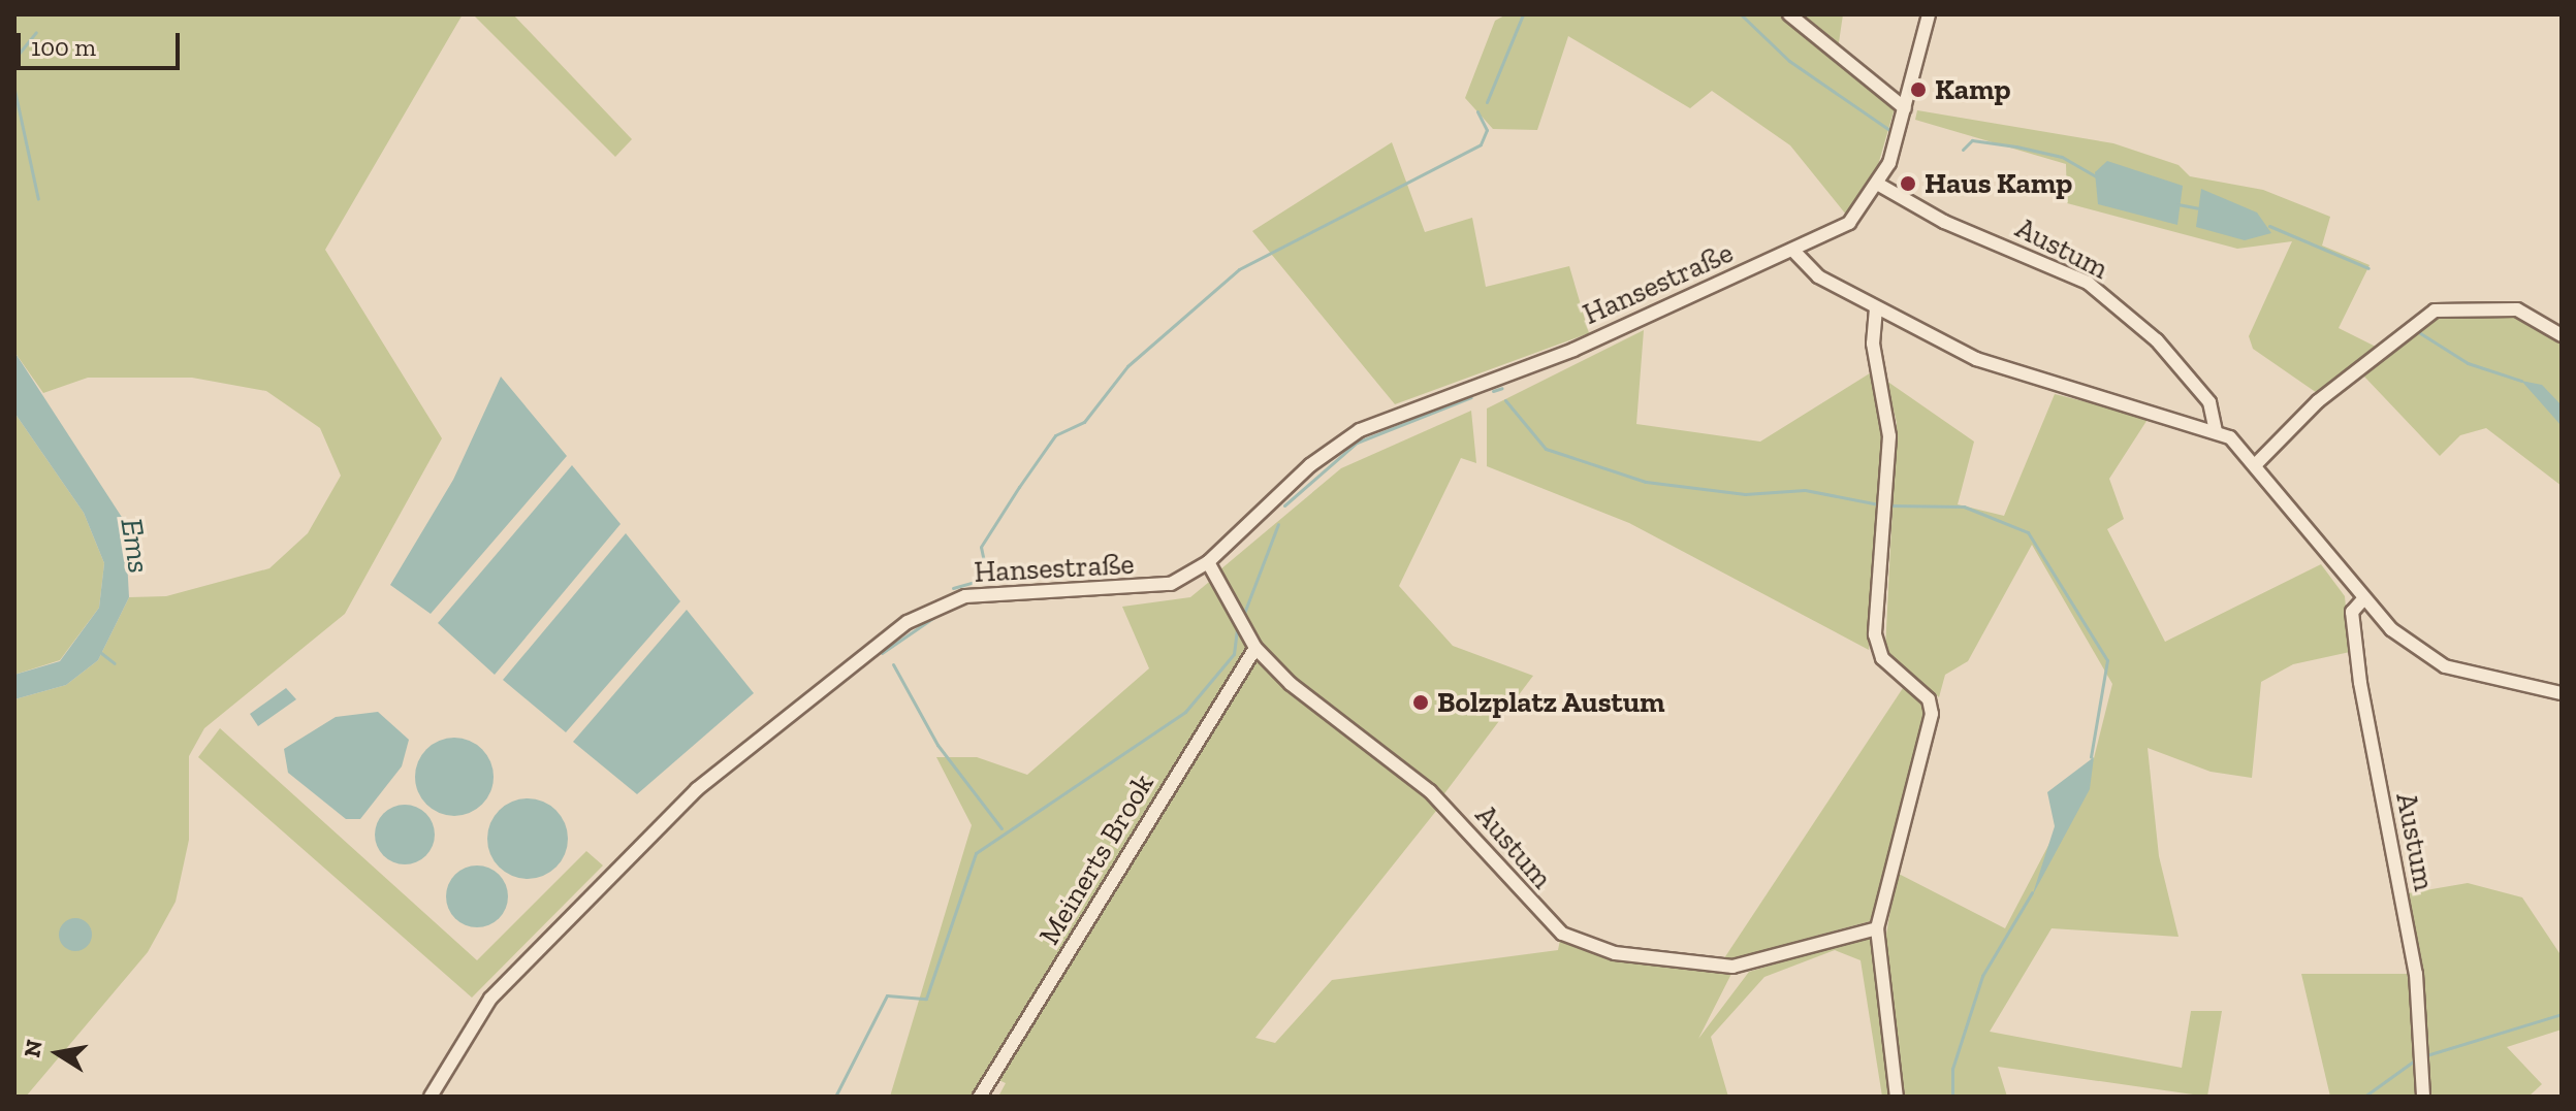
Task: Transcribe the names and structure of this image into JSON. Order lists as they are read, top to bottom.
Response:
{
  "streets": {
    "street": ["Austum", "Hansestraße", "Meinerts Brook"]
  },
  "crossings": [
    ["Austum", "Hansestraße"],
    ["Austum", "Meinerts Brook"]
  ],
  "water": ["Ems"],
  "places": ["Kamp", "Haus Kamp", "Bolzplatz Austum"],
  "scale_bar": "100 m",
  "north": "left"
}
